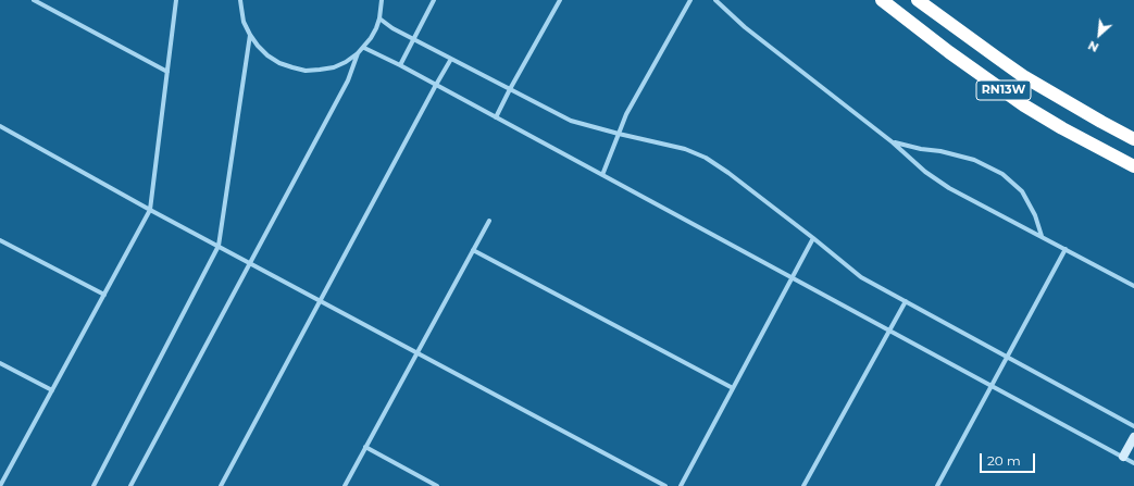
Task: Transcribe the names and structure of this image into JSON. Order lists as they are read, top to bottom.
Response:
{
  "streets": {
    "highway": ["RN13W"]
  },
  "scale_bar": "20 m",
  "north": "bottom left"
}
